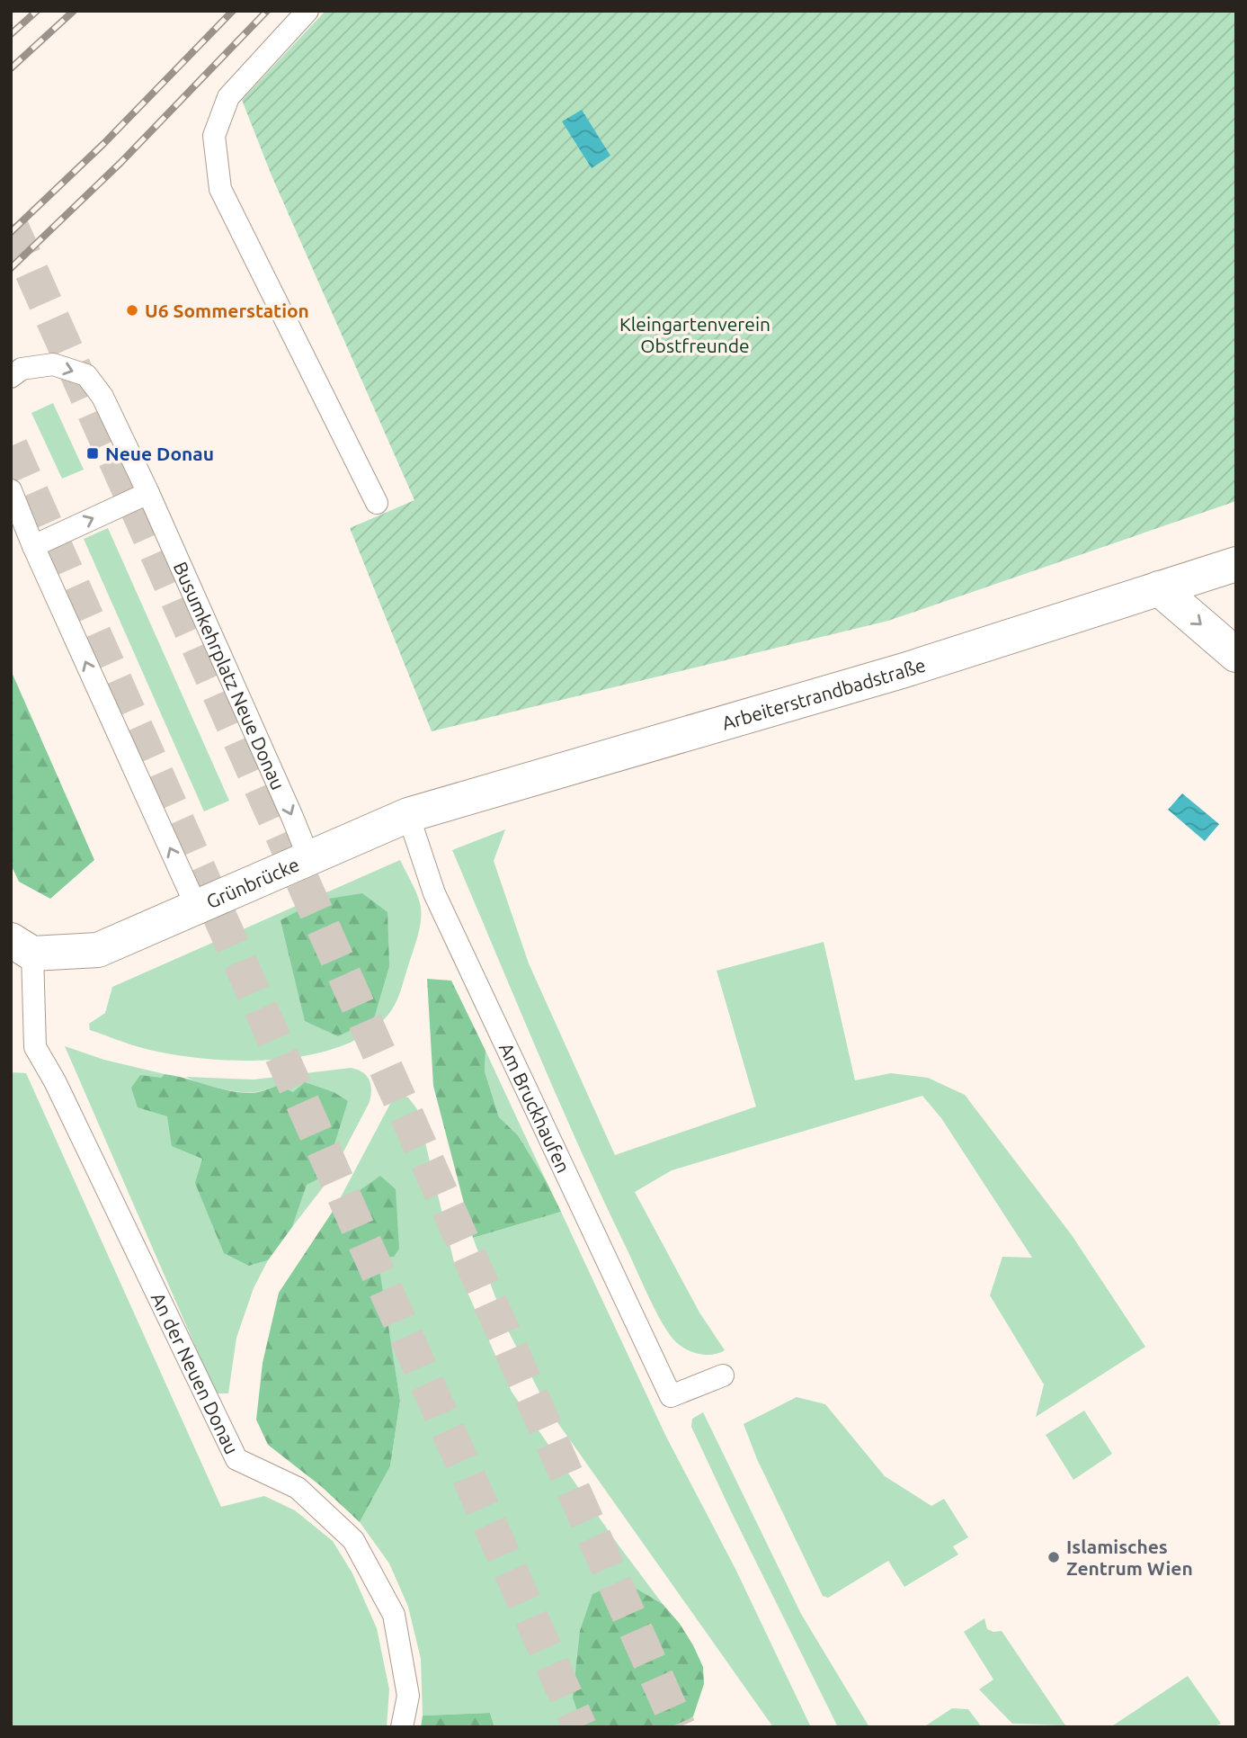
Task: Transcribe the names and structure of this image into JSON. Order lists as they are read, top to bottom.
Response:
{
  "streets": {
    "street": ["Arbeiterstrandbadstraße", "Grünbrücke"],
    "lane": ["Busumkehrplatz Neue Donau", "Am Bruckhaufen", "An der Neuen Donau"]
  },
  "crossings": [
    ["Busumkehrplatz Neue Donau", "Grünbrücke"],
    ["Arbeiterstrandbadstraße", "Grünbrücke"],
    ["Arbeiterstrandbadstraße", "Am Bruckhaufen"],
    ["Grünbrücke", "Am Bruckhaufen"],
    ["Grünbrücke", "An der Neuen Donau"]
  ],
  "parks": ["Kleingartenverein Obstfreunde"],
  "places": {
    "other": ["U6 Sommerstation", "Islamisches Zentrum Wien"],
    "transit": ["Neue Donau"]
  }
}
